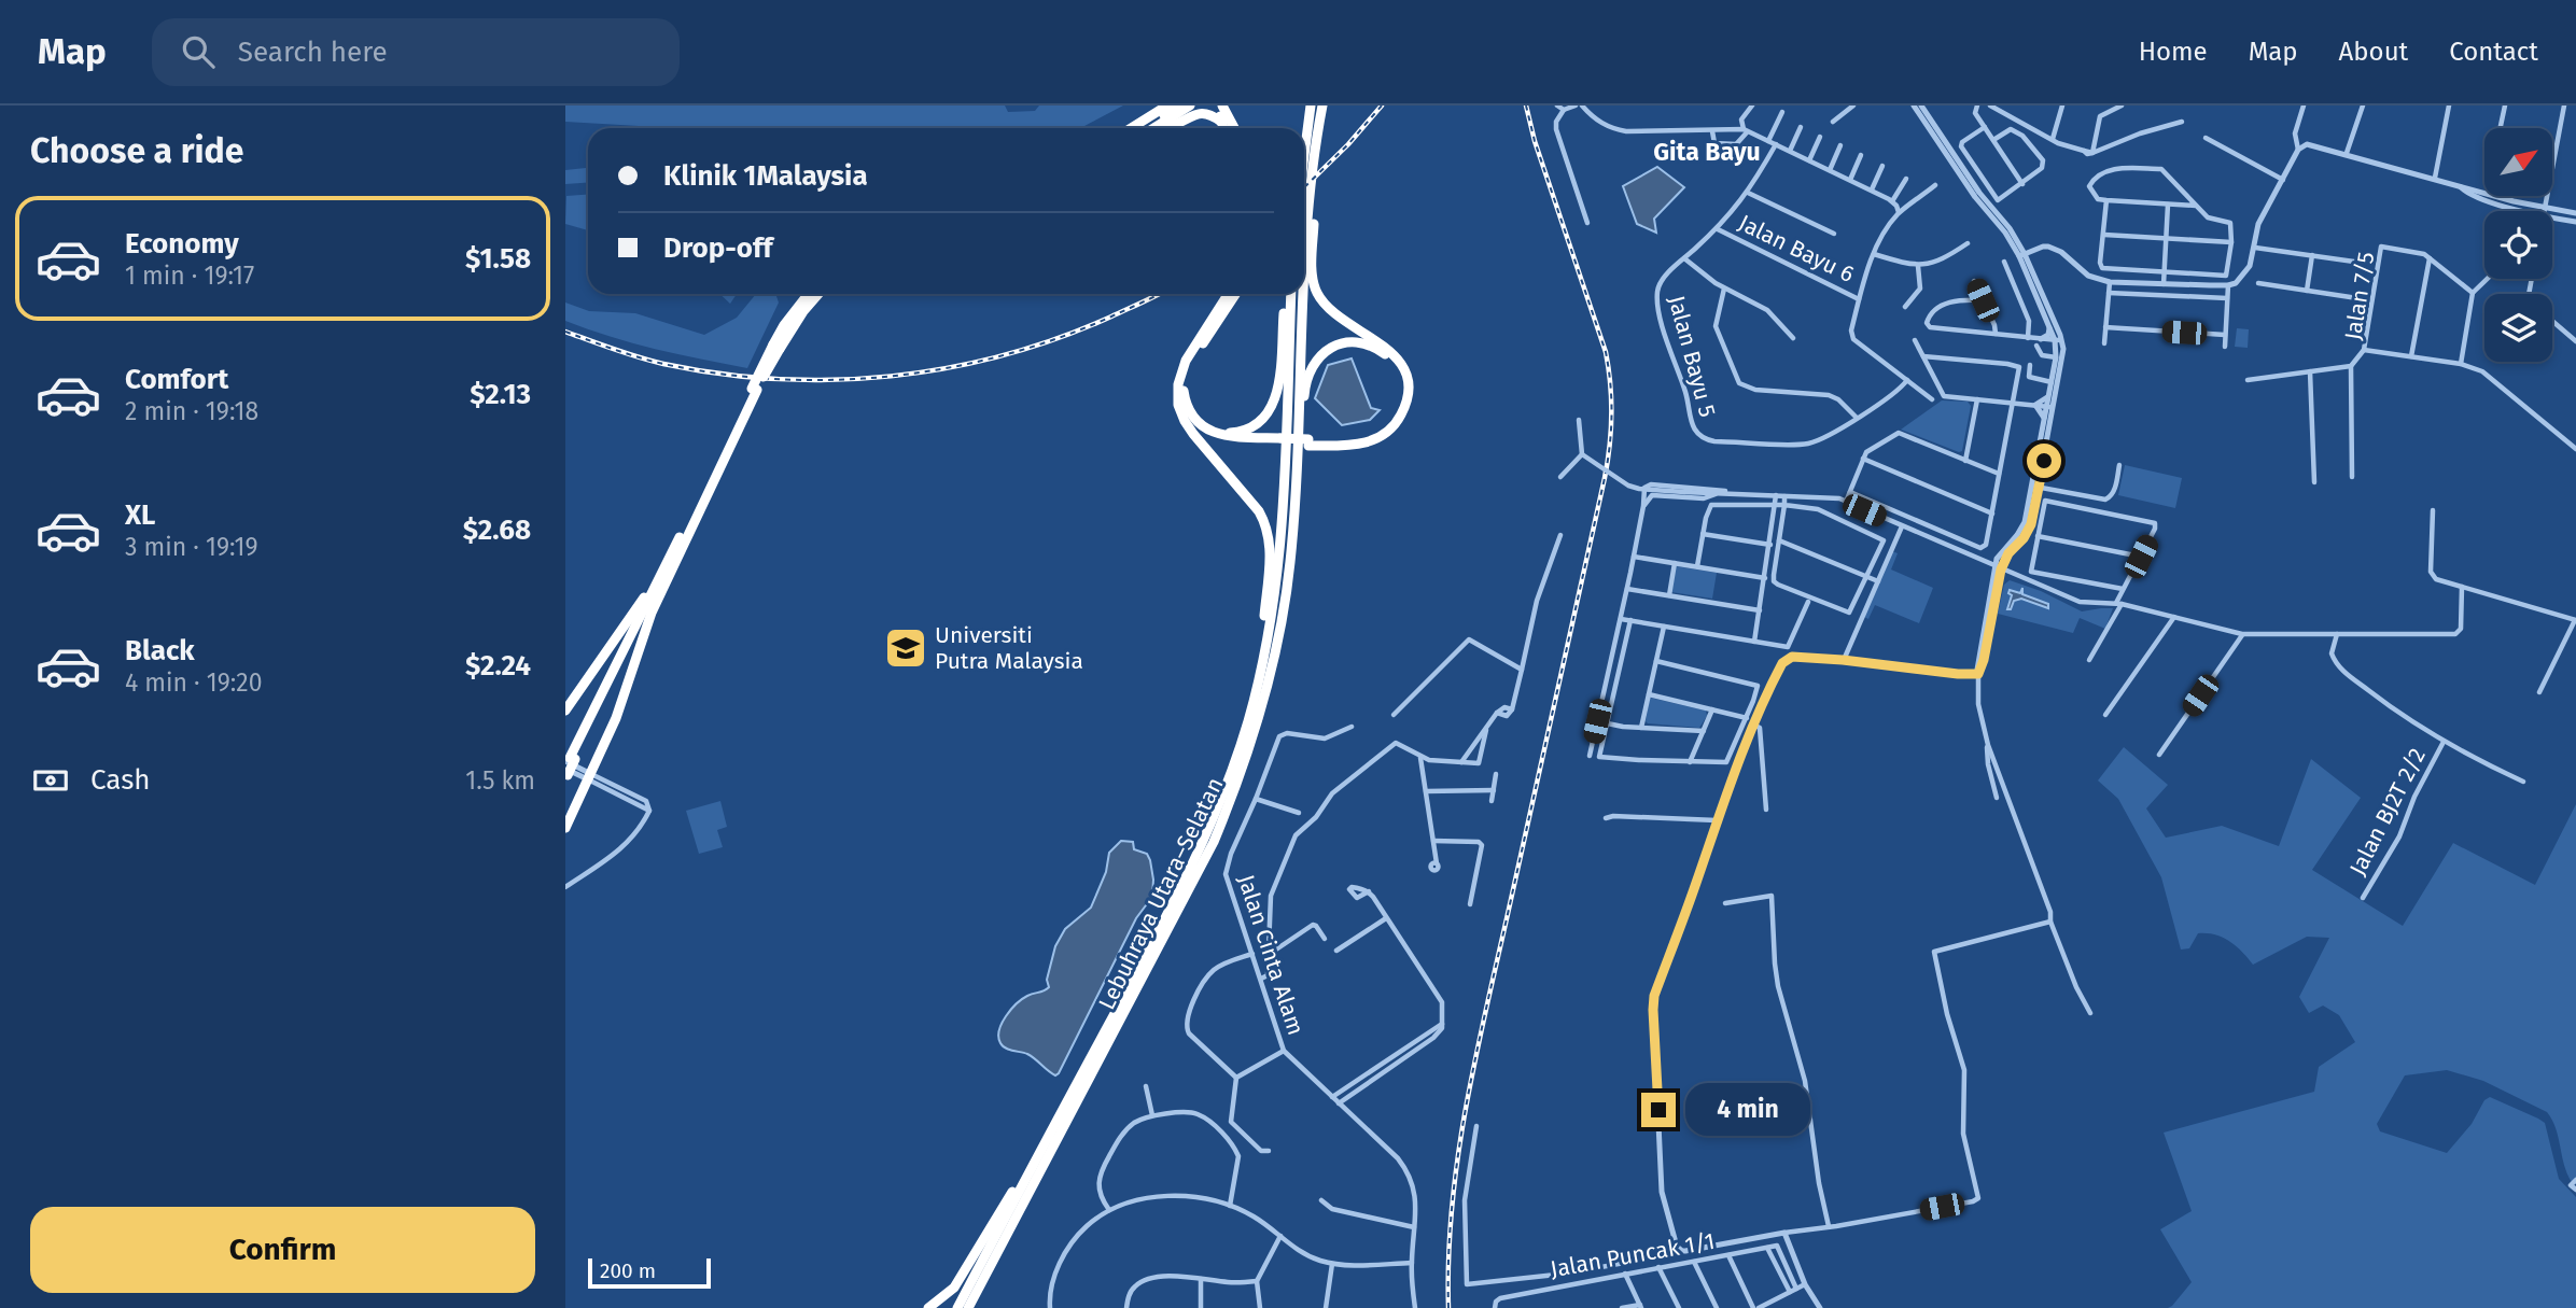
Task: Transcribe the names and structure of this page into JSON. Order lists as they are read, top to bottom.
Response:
{
  "streets": {
    "highway": ["Lebuhraya Utara–Selatan"],
    "street": [
      "Jalan Bayu 6",
      "Jalan 7/5",
      "Jalan Bayu 5",
      "Jalan BJ2T 2/2",
      "Jalan Cinta Alam",
      "Jalan Puncak 1/1"
    ]
  },
  "crossings": [
    ["Jalan Bayu 6", "Jalan Bayu 5"]
  ],
  "districts": ["Gita Bayu"],
  "places": {
    "school or university": ["Universiti Putra Malaysia"]
  },
  "scale_bar": "200 m",
  "north": "top right",
  "page": {
    "header": "Map",
    "search": "Search here",
    "nav": [
      "Home",
      "Map",
      "About",
      "Contact"
    ],
    "heading": "Choose a ride",
    "banner": ["Klinik 1Malaysia", "Drop-off"],
    "list": [
      {
        "name": "Economy",
        "note": "1 min · 19:17",
        "value": "$1.58"
      },
      {
        "name": "Comfort",
        "note": "2 min · 19:18",
        "value": "$2.13"
      },
      {
        "name": "XL",
        "note": "3 min · 19:19",
        "value": "$2.68"
      },
      {
        "name": "Black",
        "note": "4 min · 19:20",
        "value": "$2.24"
      }
    ],
    "pay": ["Cash", "1.5 km"],
    "bubble": "4 min",
    "buttons": "Confirm",
    "scale": "200 m"
  }
}
